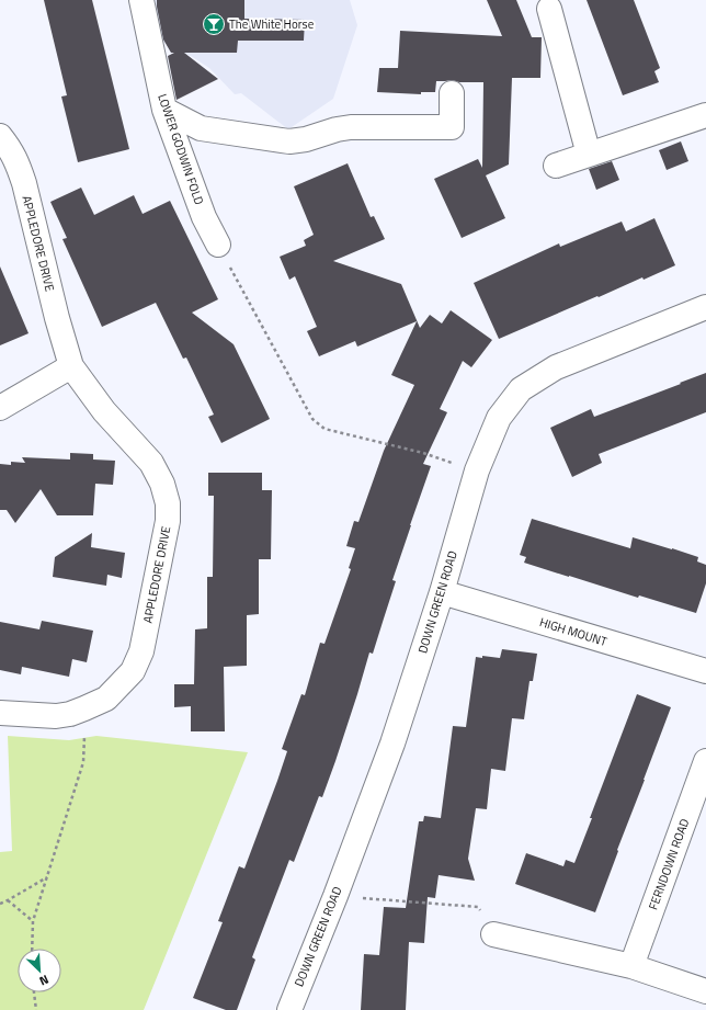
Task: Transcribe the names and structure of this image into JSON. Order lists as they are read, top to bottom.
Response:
{
  "streets": {
    "street": [
      "LOWER GODWIN FOLD",
      "APPLEDORE DRIVE",
      "DOWN GREEN ROAD",
      "HIGH MOUNT",
      "FERNDOWN ROAD"
    ]
  },
  "crossings": [
    ["DOWN GREEN ROAD", "HIGH MOUNT"]
  ],
  "places": {
    "bar": ["The White Horse"]
  },
  "north": "bottom right"
}
